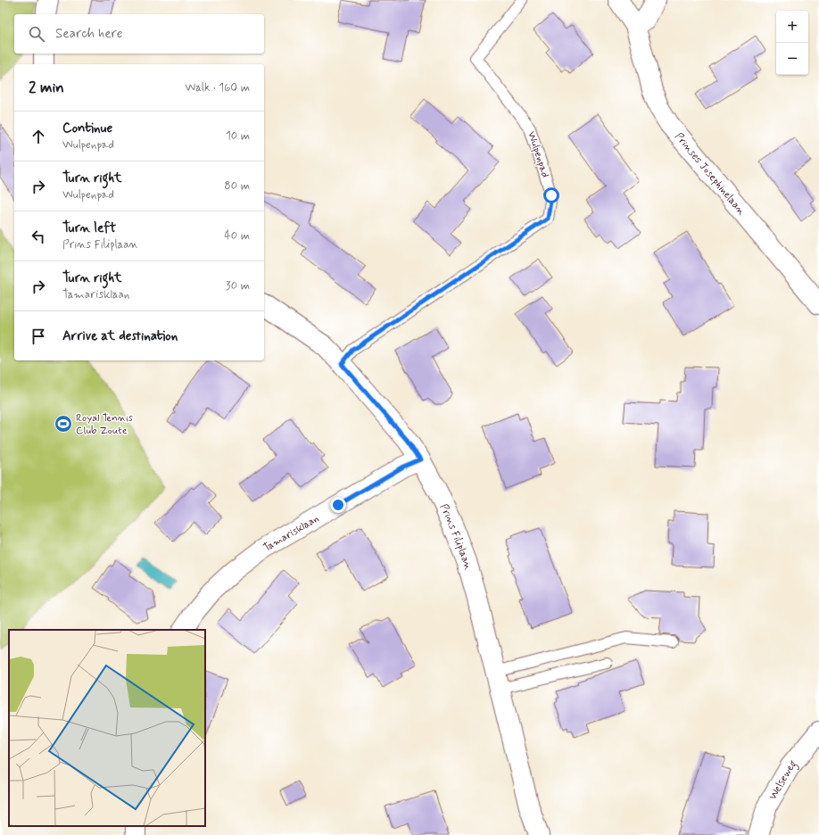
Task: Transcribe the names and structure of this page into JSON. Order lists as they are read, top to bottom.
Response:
{
  "streets": {
    "street": [
      "Prinses Josephinelaan",
      "Tamarisklaan",
      "Prins Filiplaan",
      "Welseweg"
    ],
    "lane": ["Wulpenpad"]
  },
  "crossings": [
    ["Wulpenpad", "Prins Filiplaan"],
    ["Tamarisklaan", "Prins Filiplaan"]
  ],
  "places": {
    "sports": ["Royal Tennis Club Zoute"]
  },
  "page": {
    "map_buttons": ["+", "−"],
    "search": "Search here",
    "heading": ["2 min", "Walk · 160 m"],
    "list": [
      ["Continue", "Wulpenpad", "10 m"],
      ["Turn right", "Wulpenpad", "80 m"],
      ["Turn left", "Prins Filiplaan", "40 m"],
      ["Turn right", "Tamarisklaan", "30 m"],
      "Arrive at destination"
    ]
  }
}
